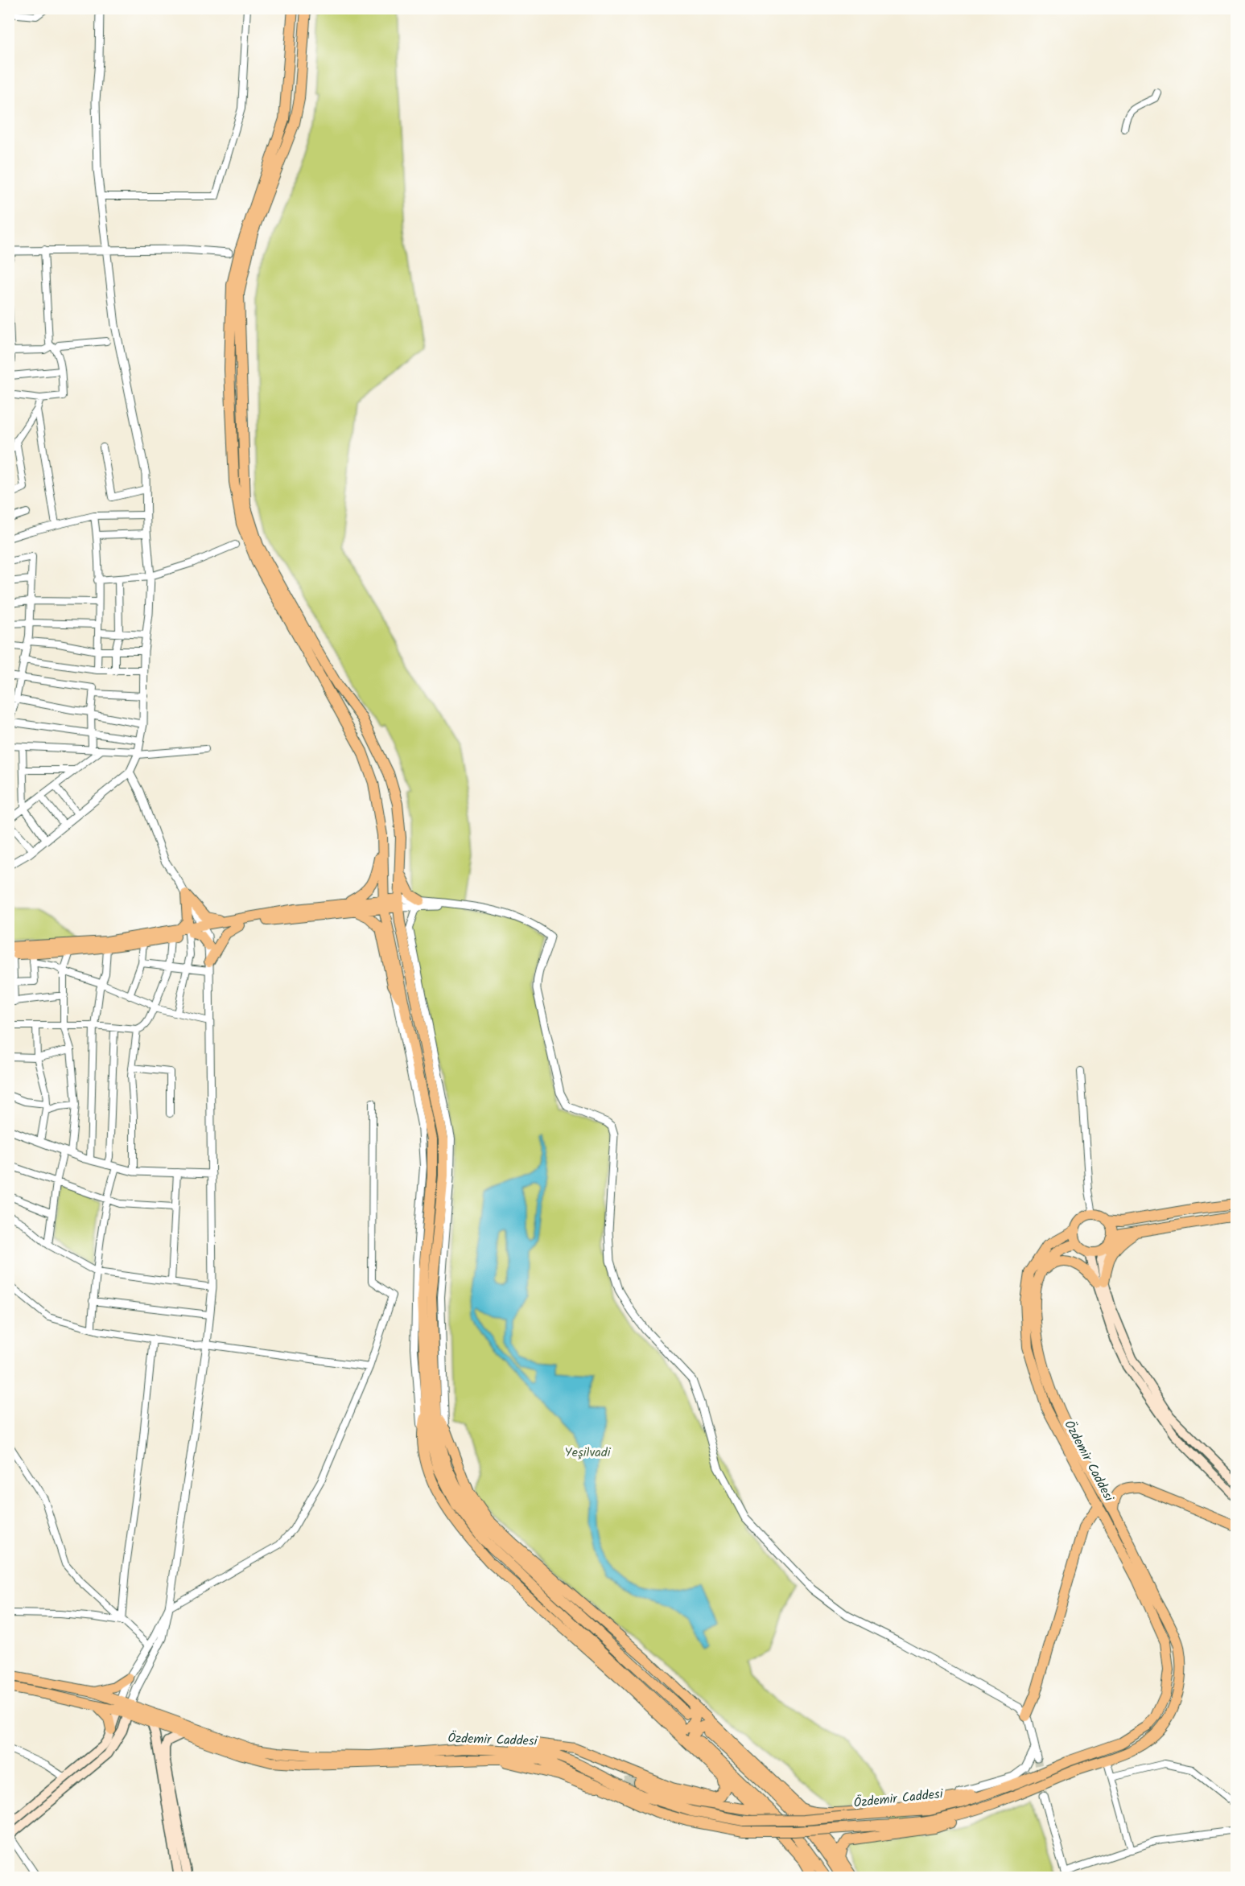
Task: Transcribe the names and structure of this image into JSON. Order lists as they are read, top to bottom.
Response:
{
  "streets": {
    "main road": ["Özdemir Caddesi"]
  },
  "parks": ["Yeşilvadi"]
}
